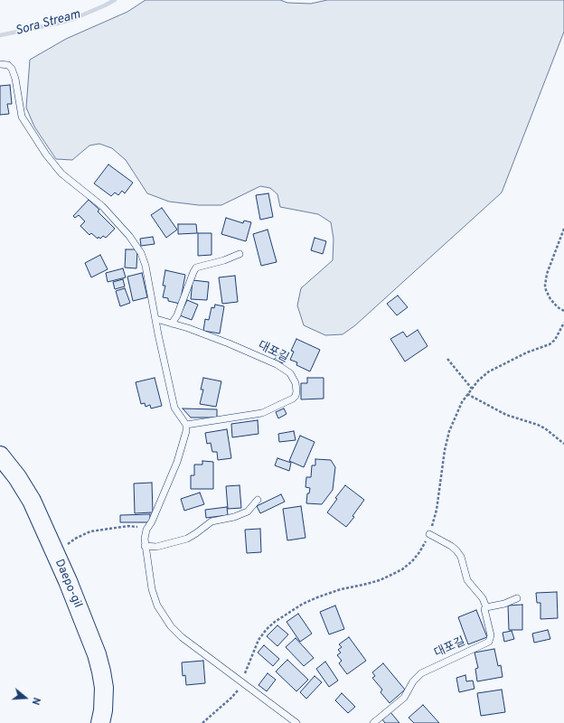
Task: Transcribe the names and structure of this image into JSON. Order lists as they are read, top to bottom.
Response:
{
  "streets": {
    "street": ["Daepo-gil"],
    "lane": ["대포길"]
  },
  "water": ["Sora Stream"],
  "north": "right"
}
